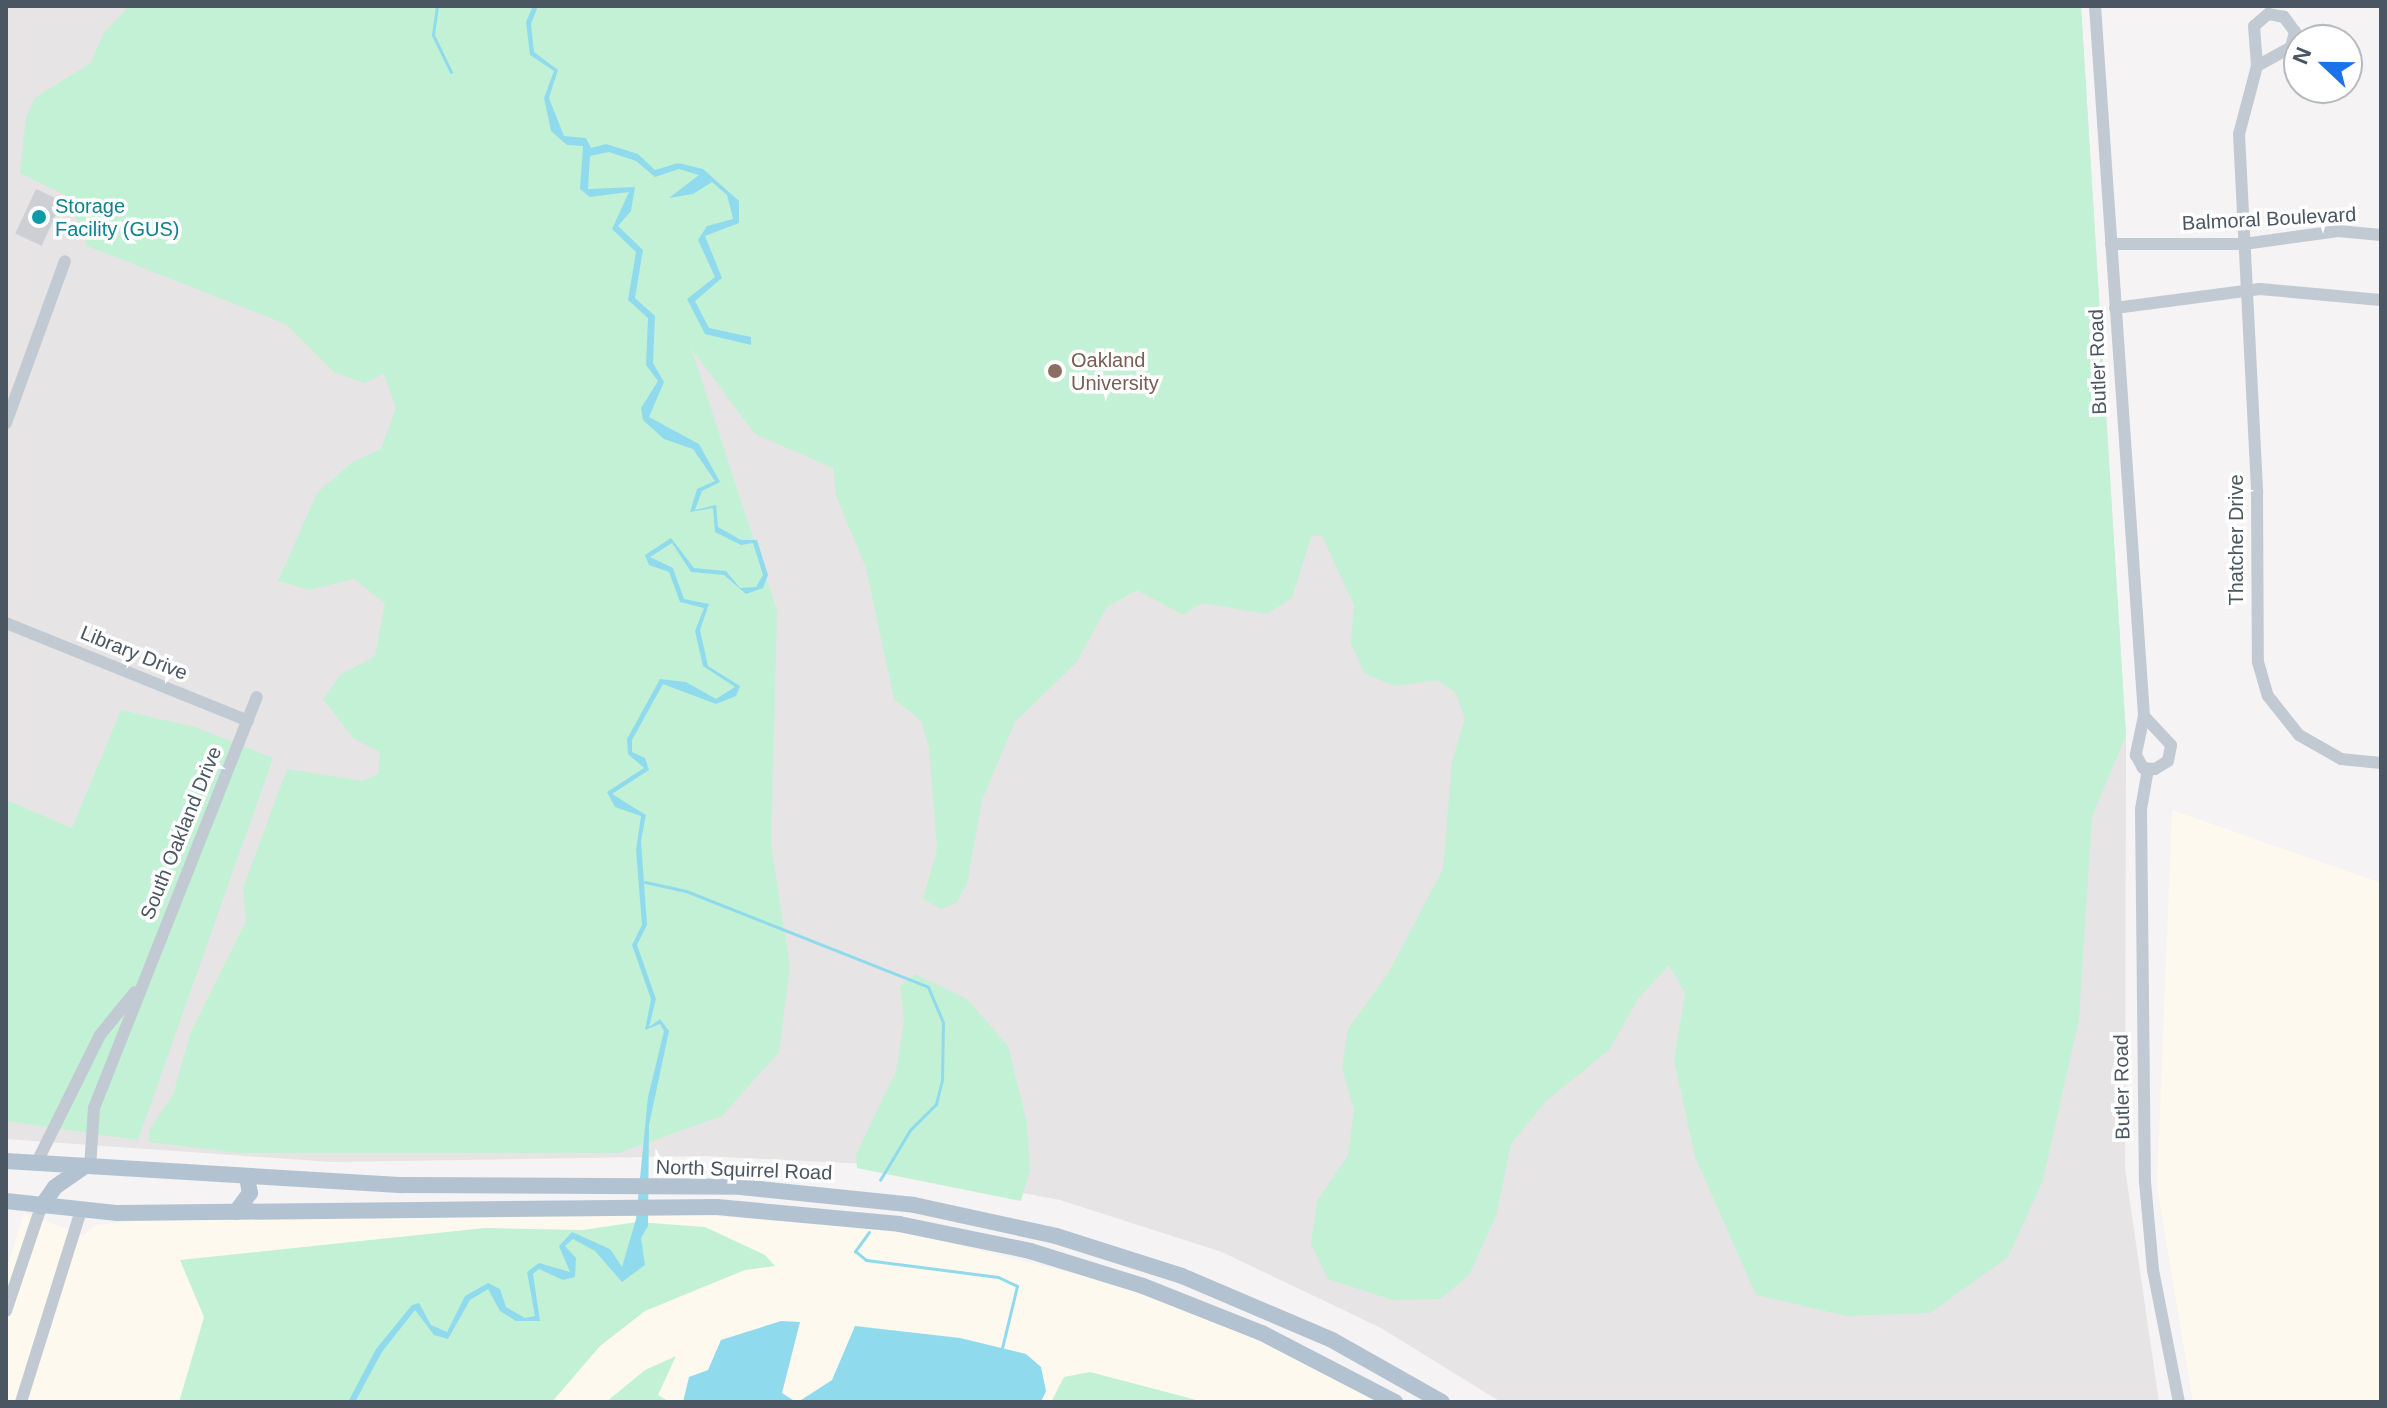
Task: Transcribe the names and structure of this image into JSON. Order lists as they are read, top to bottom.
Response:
{
  "streets": {
    "main road": ["North Squirrel Road"],
    "street": [
      "Balmoral Boulevard",
      "Butler Road",
      "Thatcher Drive",
      "Library Drive",
      "South Oakland Drive"
    ]
  },
  "crossings": [
    ["Balmoral Boulevard", "Butler Road"],
    ["Balmoral Boulevard", "Thatcher Drive"],
    ["Library Drive", "South Oakland Drive"],
    ["South Oakland Drive", "North Squirrel Road"]
  ],
  "places": ["Storage Facility (GUS)", "Oakland University"],
  "north": "left"
}
